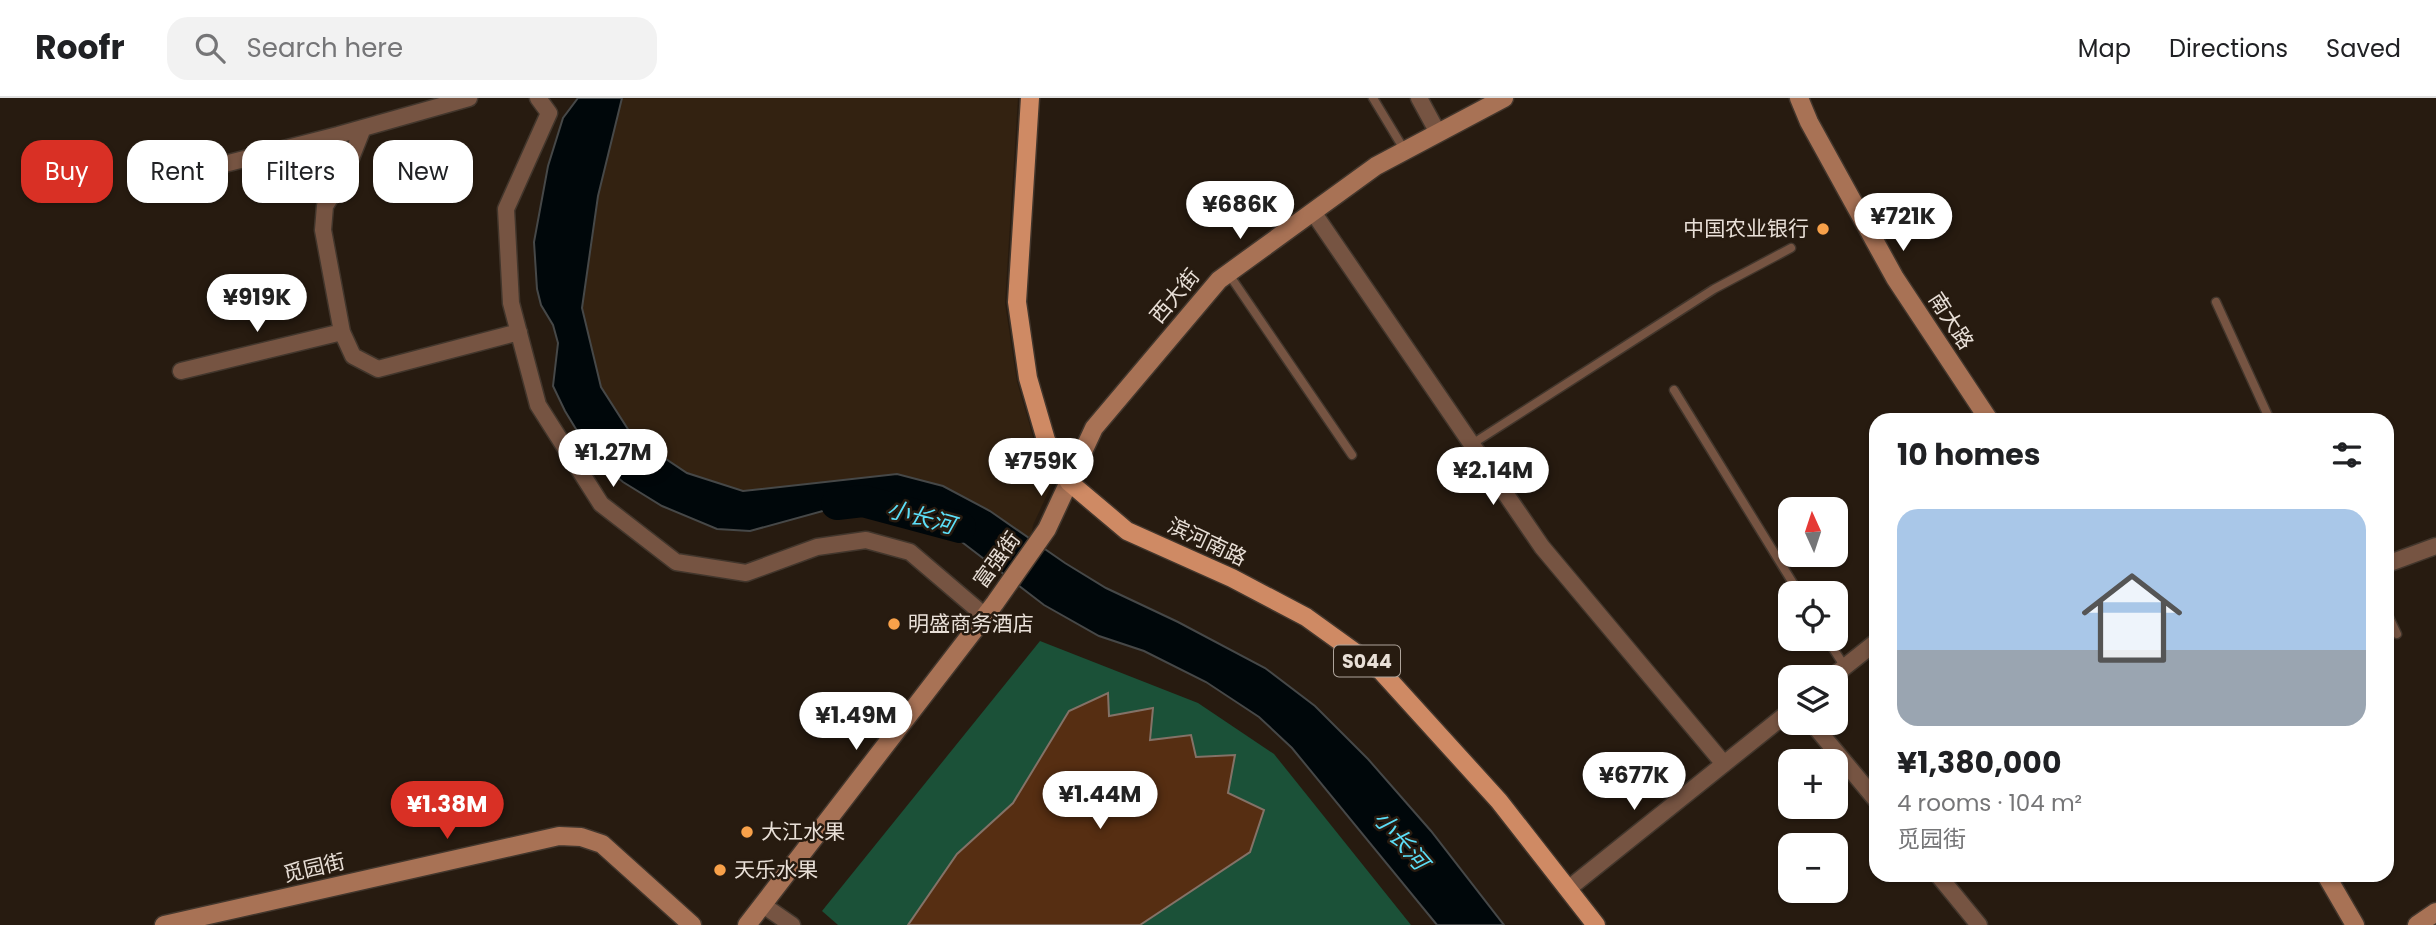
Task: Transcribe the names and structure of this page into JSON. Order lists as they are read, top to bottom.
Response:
{
  "streets": {
    "main road": ["滨河南路", "S044"],
    "street": [
      "西大街",
      "南大路",
      "富强街",
      "觅园街"
    ]
  },
  "crossings": [
    ["西大街", "滨河南路"],
    ["西大街", "富强街"],
    ["滨河南路", "富强街"]
  ],
  "water": ["小长河"],
  "places": [
    "中国农业银行",
    "明盛商务酒店",
    "大江水果",
    "天乐水果"
  ],
  "north": "top",
  "page": {
    "header": "Roofr",
    "search": "Search here",
    "nav": ["Map", "Directions", "Saved"],
    "chip": [
      "Buy",
      "Rent",
      "Filters",
      "New"
    ],
    "price": [
      "¥686K",
      "¥721K",
      "¥919K",
      "¥1.27M",
      "¥759K",
      "¥2.14M",
      "¥1.49M",
      "¥677K",
      "¥1.44M",
      "¥1.38M"
    ],
    "heading": "10 homes",
    "map_buttons": ["+", "−"],
    "list": [
      {
        "name": "¥1,380,000",
        "note": "4 rooms · 104 m² · 觅园街"
      }
    ]
  }
}
